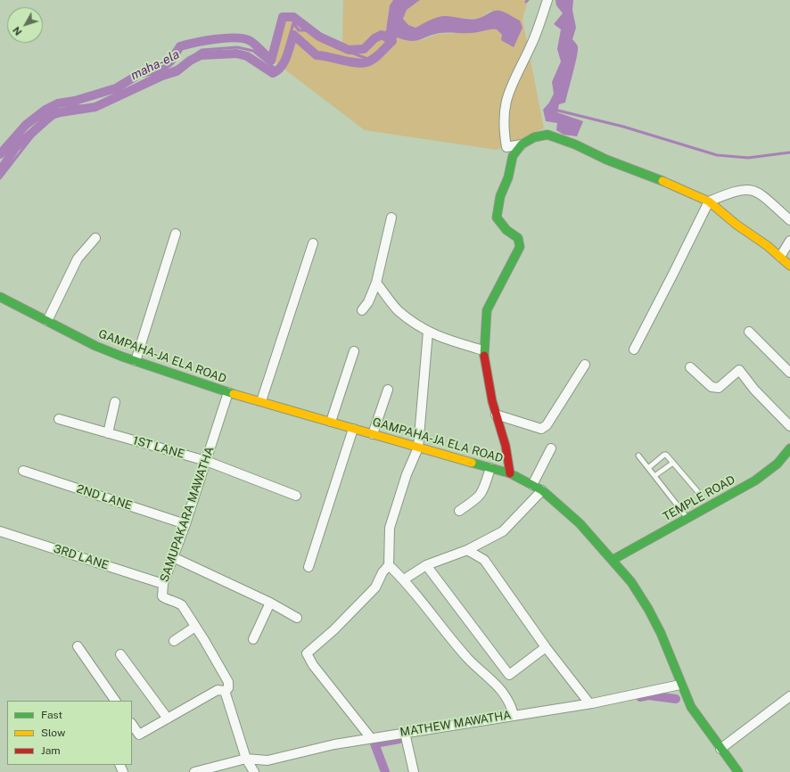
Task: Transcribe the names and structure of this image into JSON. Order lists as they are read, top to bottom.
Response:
{
  "streets": {
    "main road": ["GAMPAHA-JA ELA ROAD", "TEMPLE ROAD"],
    "street": [
      "1ST LANE",
      "2ND LANE",
      "SAMUPAKARA MAWATHA",
      "3RD LANE",
      "MATHEW MAWATHA"
    ]
  },
  "crossings": [
    ["GAMPAHA-JA ELA ROAD", "TEMPLE ROAD"],
    ["GAMPAHA-JA ELA ROAD", "SAMUPAKARA MAWATHA"],
    ["GAMPAHA-JA ELA ROAD", "MATHEW MAWATHA"],
    ["1ST LANE", "SAMUPAKARA MAWATHA"],
    ["2ND LANE", "SAMUPAKARA MAWATHA"],
    ["SAMUPAKARA MAWATHA", "3RD LANE"],
    ["SAMUPAKARA MAWATHA", "MATHEW MAWATHA"]
  ],
  "water": ["maha-ela"],
  "legend": ["Fast", "Slow", "Jam"],
  "north": "bottom left"
}
